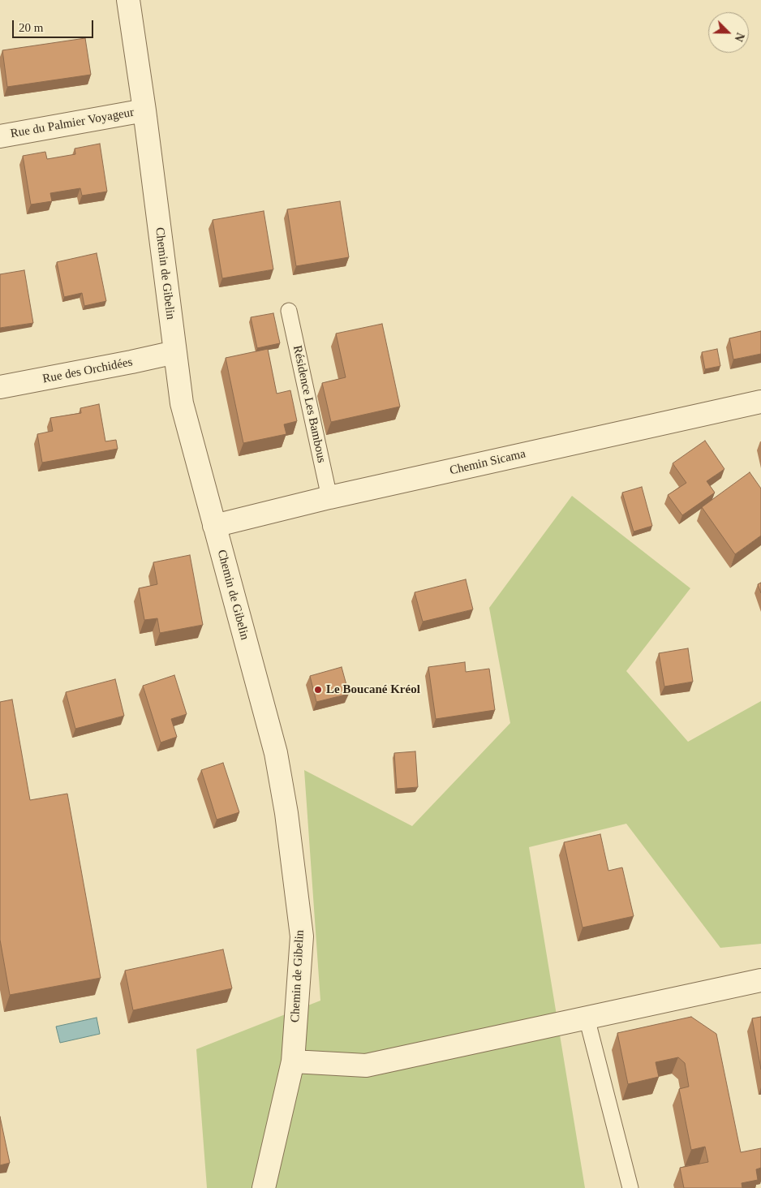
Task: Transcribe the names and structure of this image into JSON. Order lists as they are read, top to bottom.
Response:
{
  "streets": {
    "street": [
      "Rue du Palmier Voyageur",
      "Chemin de Gibelin",
      "Rue des Orchidées",
      "Chemin Sicama"
    ],
    "lane": ["Résidence Les Bambous"]
  },
  "crossings": [
    ["Rue du Palmier Voyageur", "Chemin de Gibelin"],
    ["Chemin de Gibelin", "Rue des Orchidées"],
    ["Chemin de Gibelin", "Chemin Sicama"],
    ["Résidence Les Bambous", "Chemin Sicama"]
  ],
  "places": ["Le Boucané Kréol"],
  "scale_bar": "20 m",
  "north": "bottom right"
}
